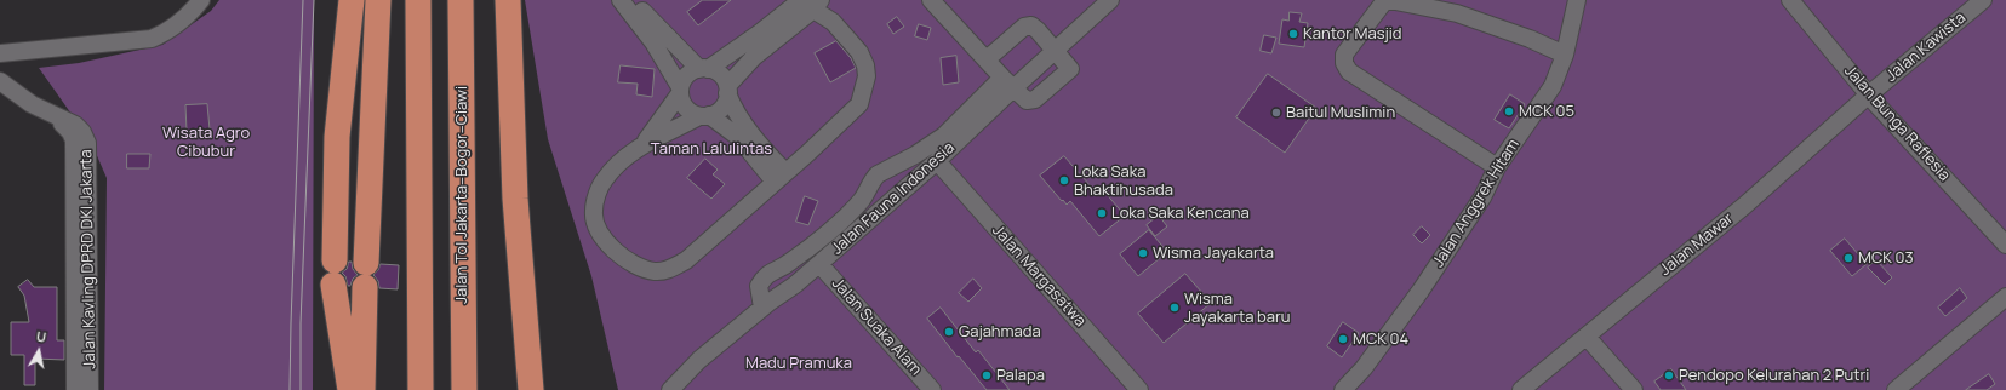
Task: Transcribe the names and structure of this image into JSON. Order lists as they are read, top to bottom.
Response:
{
  "streets": {
    "highway": ["Jalan Tol Jakarta–Bogor–Ciawi"],
    "street": [
      "Jalan Kawista",
      "Jalan Bunga Raflesia",
      "Jalan Fauna Indonesia",
      "Jalan Anggrek Hitam",
      "Jalan Mawar",
      "Jalan Kavling DPRD DKI Jakarta",
      "Jalan Margasatwa",
      "Jalan Suaka Alam"
    ]
  },
  "crossings": [
    ["Jalan Kawista", "Jalan Bunga Raflesia"],
    ["Jalan Kawista", "Jalan Mawar"],
    ["Jalan Bunga Raflesia", "Jalan Mawar"],
    ["Jalan Fauna Indonesia", "Jalan Margasatwa"],
    ["Jalan Fauna Indonesia", "Jalan Suaka Alam"]
  ],
  "parks": ["Wisata Agro Cibubur", "Taman Lalulintas", "Madu Pramuka"],
  "places": [
    "Kantor Masjid",
    "MCK 05",
    "Baitul Muslimin",
    "Loka Saka Bhaktihusada",
    "Loka Saka Kencana",
    "Wisma Jayakarta",
    "MCK 03",
    "Wisma Jayakarta baru",
    "Gajahmada",
    "MCK 04",
    "Palapa",
    "Pendopo Kelurahan 2 Putri"
  ],
  "north": "top"
}
